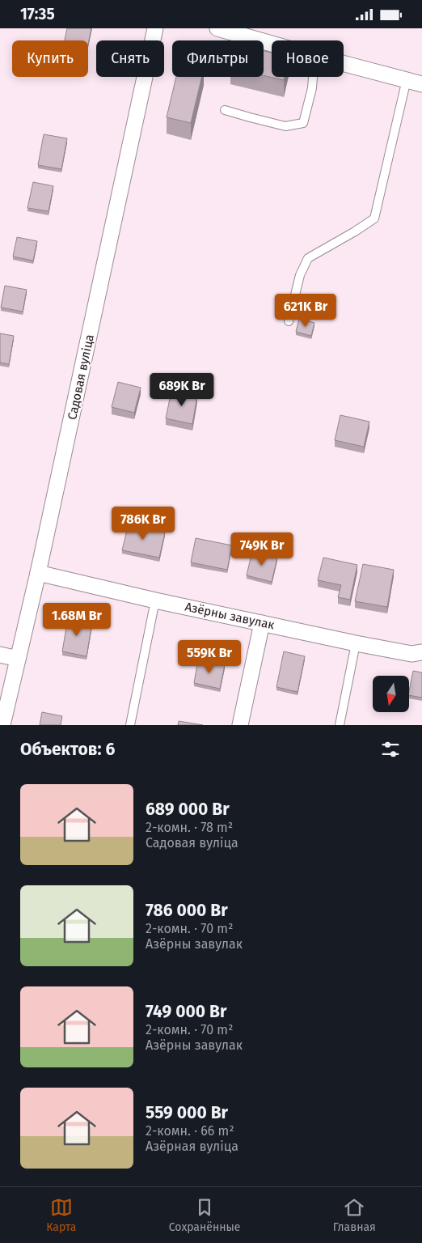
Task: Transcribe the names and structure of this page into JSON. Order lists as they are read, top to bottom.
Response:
{
  "streets": {
    "street": ["Садовая вуліца", "Азёрны завулак"]
  },
  "crossings": [
    ["Садовая вуліца", "Азёрны завулак"]
  ],
  "north": "bottom",
  "page": {
    "status": "17:35",
    "chip": [
      "Купить",
      "Снять",
      "Фильтры",
      "Новое"
    ],
    "price": [
      "621K Br",
      "689K Br",
      "786K Br",
      "749K Br",
      "1.68M Br",
      "559K Br"
    ],
    "heading": "Объектов: 6",
    "list": [
      {
        "name": "689 000 Br",
        "note": "2-комн. · 78 m² · Садовая вуліца"
      },
      {
        "name": "786 000 Br",
        "note": "2-комн. · 70 m² · Азёрны завулак"
      },
      {
        "name": "749 000 Br",
        "note": "2-комн. · 70 m² · Азёрны завулак"
      },
      {
        "name": "559 000 Br",
        "note": "2-комн. · 66 m² · Азёрная вуліца"
      }
    ],
    "tabs": ["Карта", "Сохранённые", "Главная"]
  }
}
